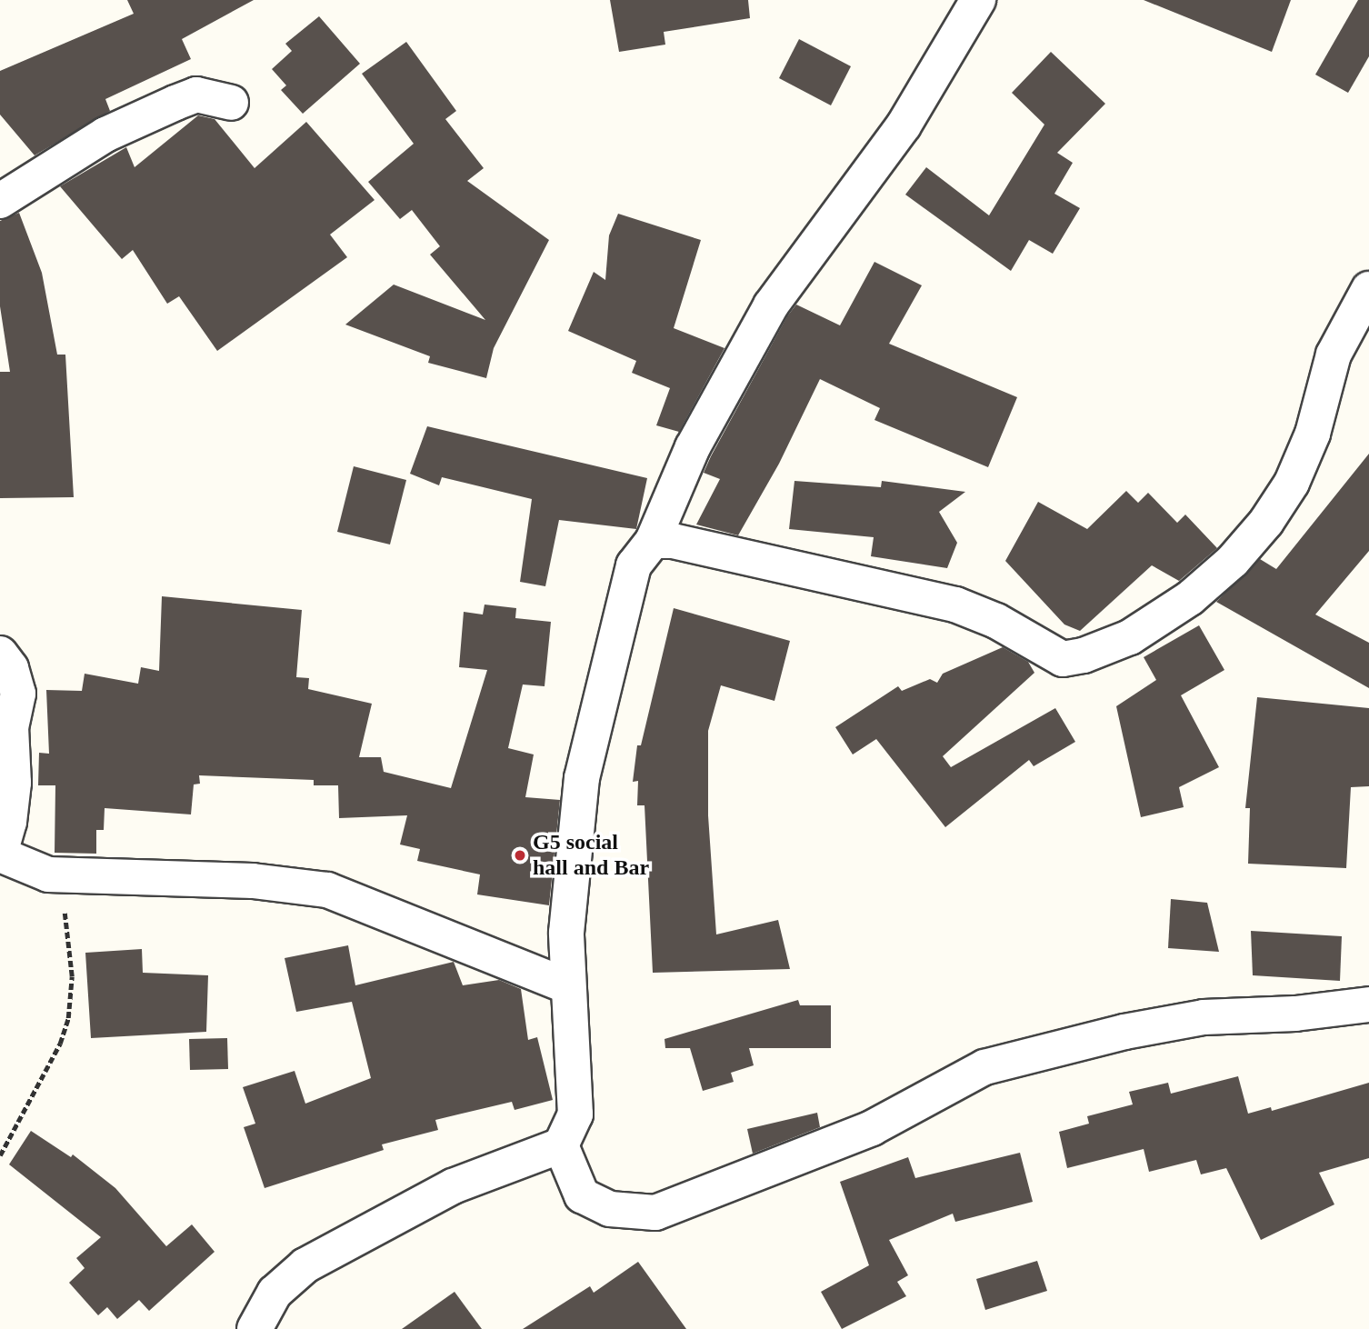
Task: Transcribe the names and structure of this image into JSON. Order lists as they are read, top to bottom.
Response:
{
  "places": ["G5 social hall and Bar"]
}
